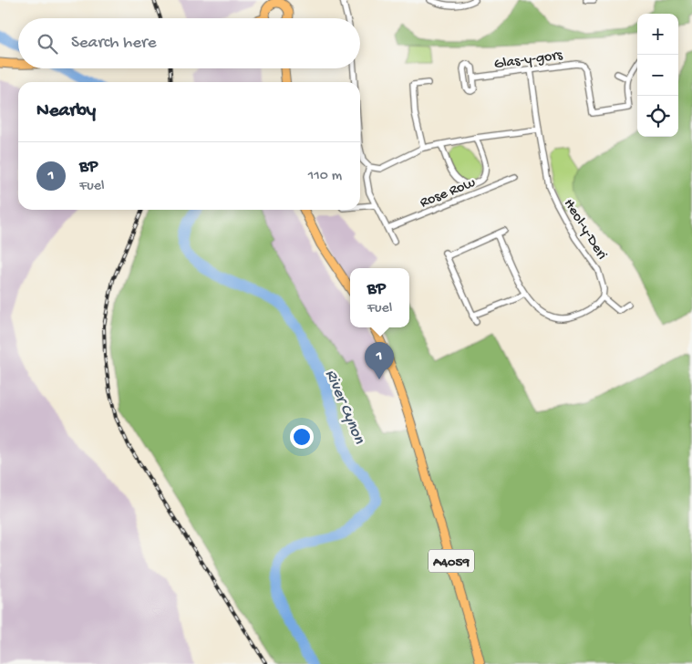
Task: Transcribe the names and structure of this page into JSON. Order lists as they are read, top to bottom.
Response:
{
  "streets": {
    "main road": ["A4059"],
    "street": ["Glas-y-gors", "Rose Row", "Heol-y-Deri"]
  },
  "crossings": [
    ["Glas-y-gors", "Heol-y-Deri"]
  ],
  "water": ["River Cynon"],
  "page": {
    "map_buttons": ["+", "−"],
    "search": "Search here",
    "heading": "Nearby",
    "list": [
      {
        "mark": "1",
        "name": "BP",
        "note": "Fuel",
        "value": "110 m"
      }
    ],
    "popup": ["BP", "Fuel"],
    "pins": "1"
  }
}
